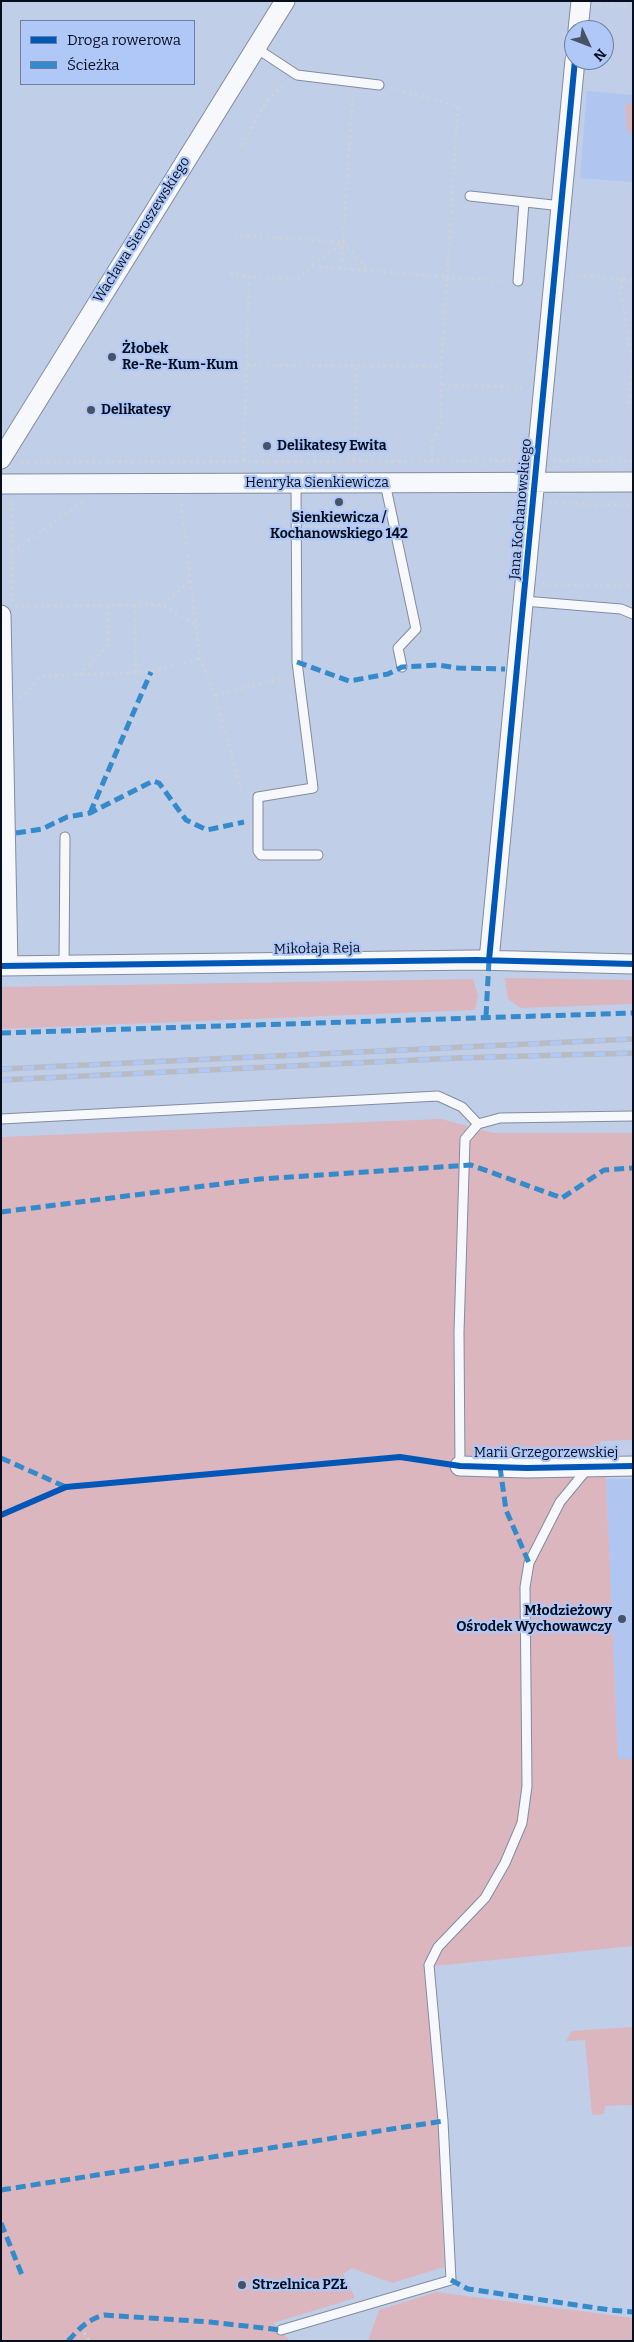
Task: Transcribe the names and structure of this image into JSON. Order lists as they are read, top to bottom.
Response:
{
  "streets": {
    "street": [
      "Wacława Sieroszewskiego",
      "Henryka Sienkiewicza",
      "Jana Kochanowskiego",
      "Mikołaja Reja",
      "Marii Grzegorzewskiej"
    ]
  },
  "crossings": [
    ["Henryka Sienkiewicza", "Jana Kochanowskiego"],
    ["Jana Kochanowskiego", "Mikołaja Reja"]
  ],
  "places": [
    "Żłobek Re-Re-Kum-Kum",
    "Delikatesy",
    "Delikatesy Ewita",
    "Sienkiewicza / Kochanowskiego 142",
    "Młodzieżowy Ośrodek Wychowawczy",
    "Strzelnica PZŁ"
  ],
  "legend": ["Droga rowerowa", "Ścieżka"],
  "north": "bottom right"
}
